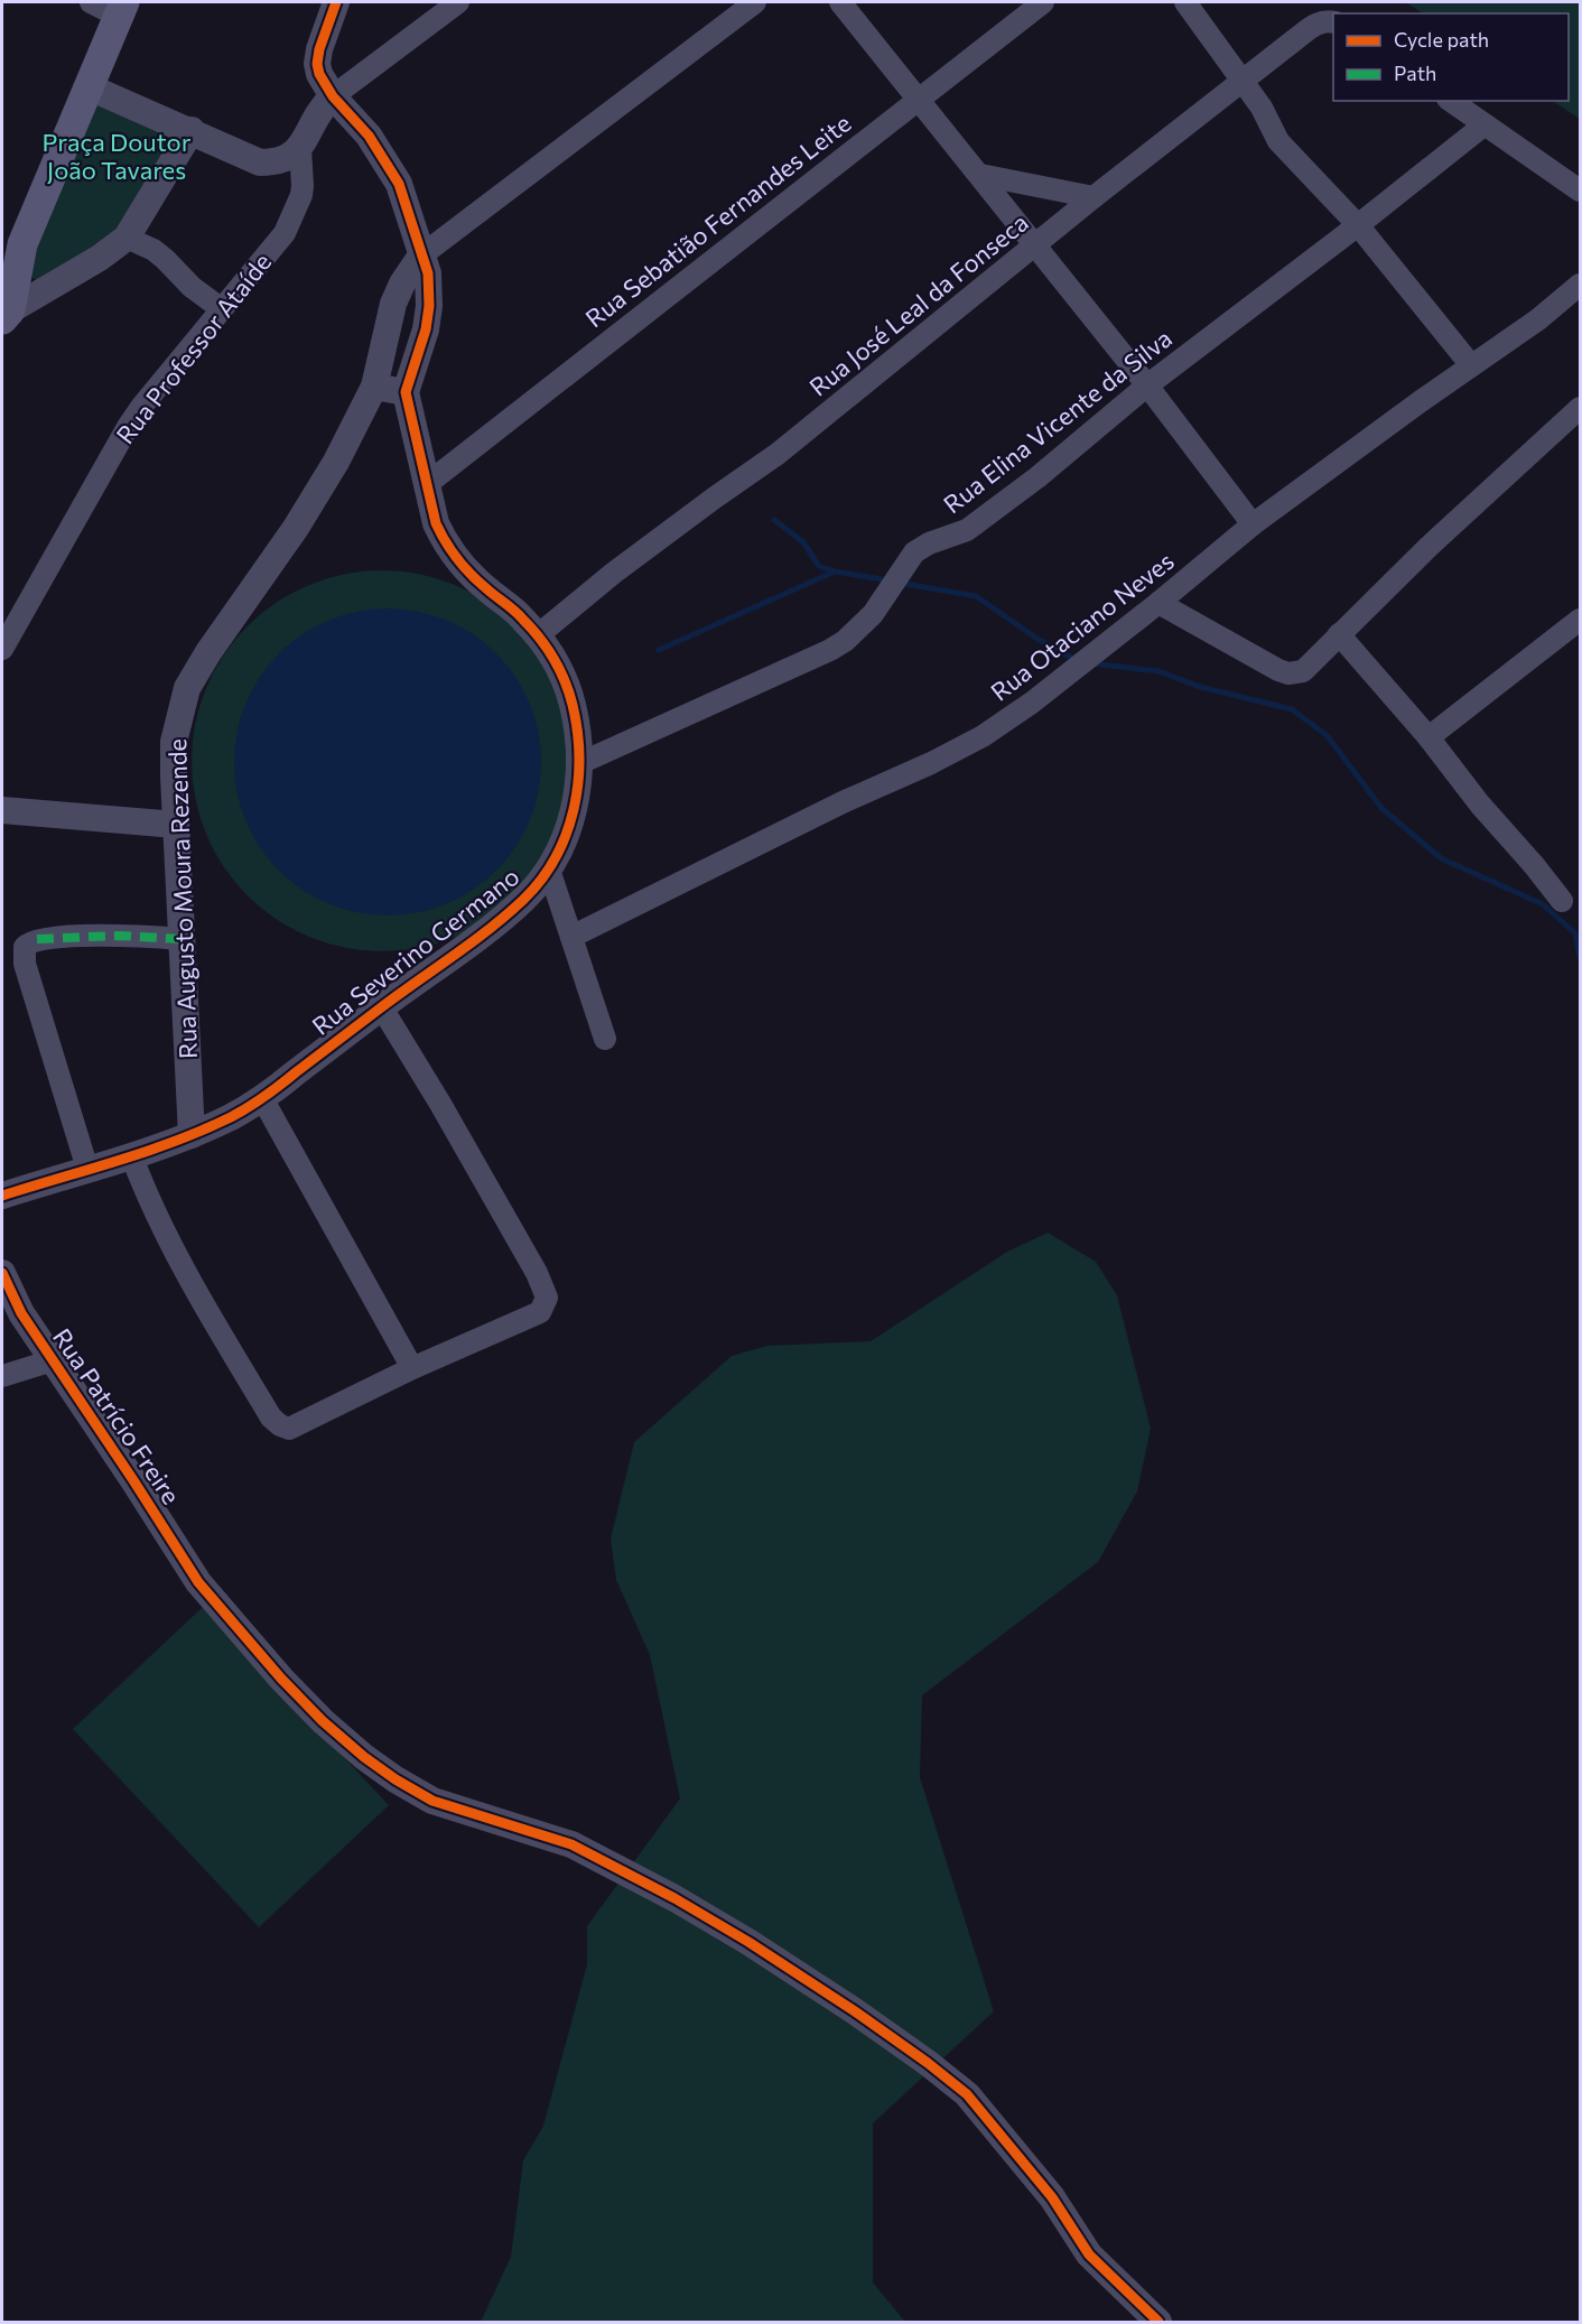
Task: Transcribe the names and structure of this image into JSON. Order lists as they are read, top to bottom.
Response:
{
  "streets": {
    "street": [
      "Rua Sebatião Fernandes Leite",
      "Rua José Leal da Fonseca",
      "Rua Professor Ataíde",
      "Rua Elina Vicente da Silva",
      "Rua Otaciano Neves",
      "Rua Augusto Moura Rezende",
      "Rua Severino Germano",
      "Rua Patrício Freire"
    ]
  },
  "crossings": [
    ["Rua Sebatião Fernandes Leite", "Rua Severino Germano"],
    ["Rua José Leal da Fonseca", "Rua Severino Germano"],
    ["Rua Elina Vicente da Silva", "Rua Severino Germano"],
    ["Rua Augusto Moura Rezende", "Rua Severino Germano"]
  ],
  "parks": ["Praça Doutor João Tavares"],
  "legend": ["Cycle path", "Path"]
}
